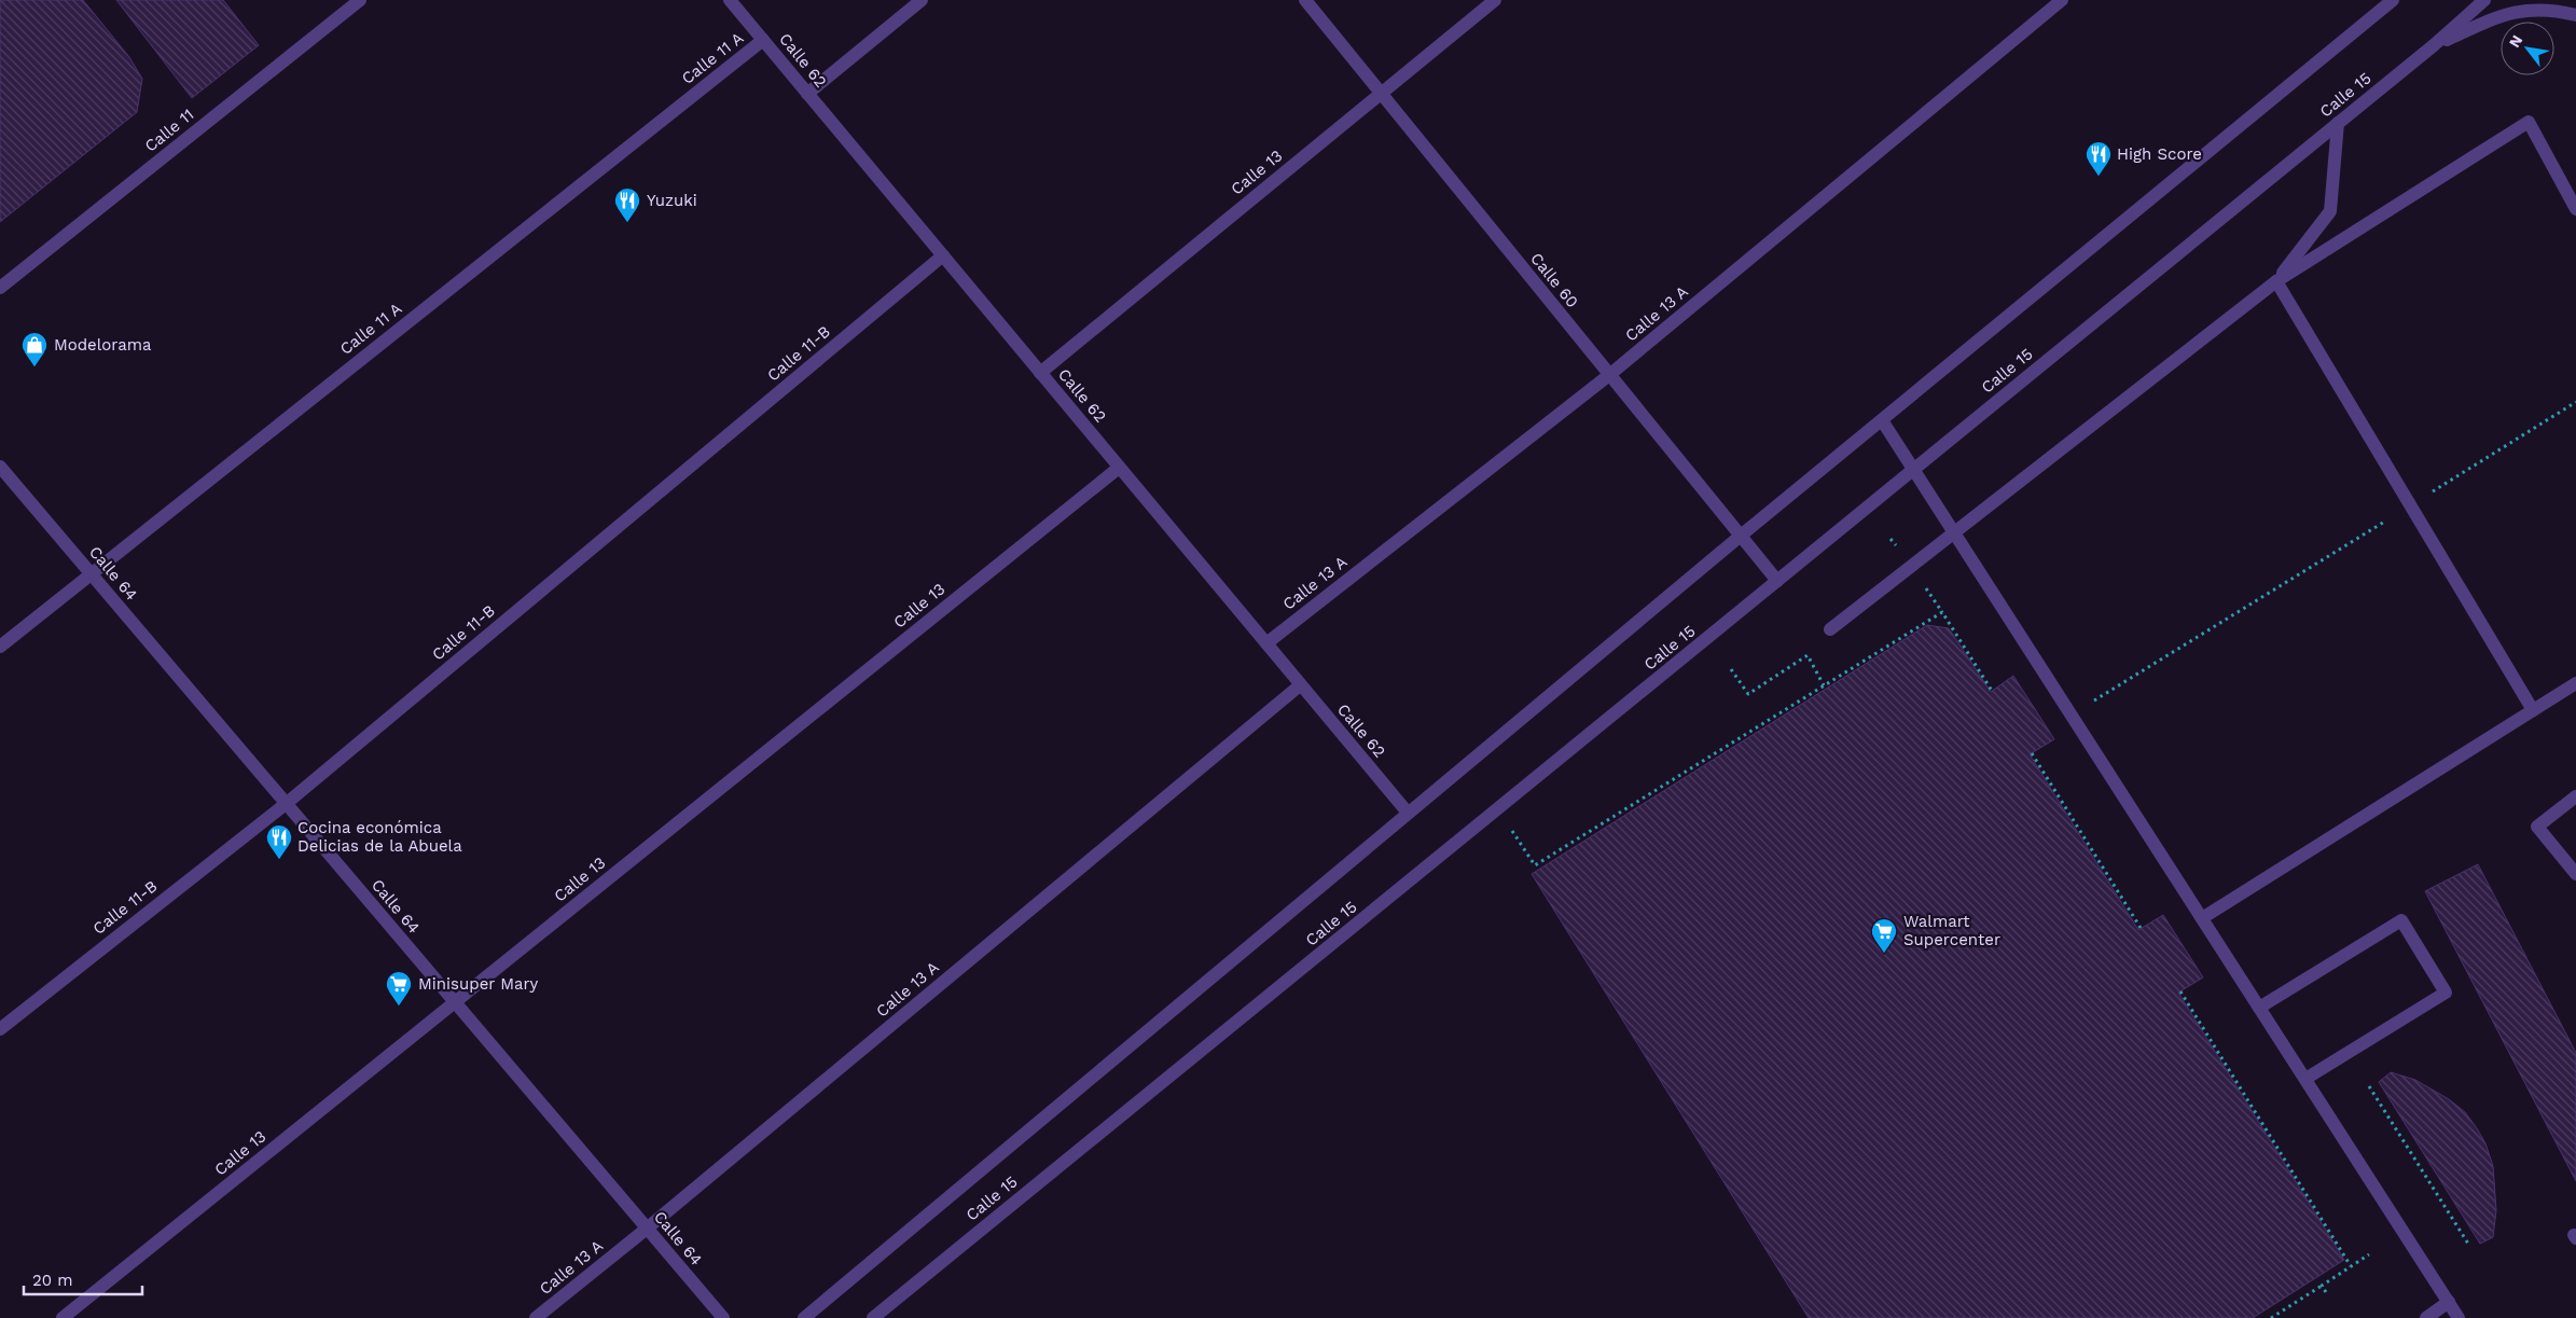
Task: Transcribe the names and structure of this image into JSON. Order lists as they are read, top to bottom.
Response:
{
  "streets": {
    "street": [
      "Calle 11 A",
      "Calle 62",
      "Calle 15",
      "Calle 11",
      "Calle 13",
      "Calle 60",
      "Calle 13 A",
      "Calle 11-B",
      "Calle 64"
    ]
  },
  "crossings": [
    ["Calle 11 A", "Calle 62"],
    ["Calle 11 A", "Calle 64"],
    ["Calle 62", "Calle 15"],
    ["Calle 62", "Calle 13"],
    ["Calle 62", "Calle 13 A"],
    ["Calle 62", "Calle 11-B"],
    ["Calle 15", "Calle 60"],
    ["Calle 13", "Calle 60"],
    ["Calle 13", "Calle 64"],
    ["Calle 60", "Calle 13 A"],
    ["Calle 13 A", "Calle 64"],
    ["Calle 11-B", "Calle 64"]
  ],
  "places": {
    "restaurant": ["High Score", "Yuzuki", "Cocina económica Delicias de la Abuela"],
    "shop": ["Modelorama"],
    "supermarket": ["Walmart Supercenter", "Minisuper Mary"]
  },
  "scale_bar": "20 m",
  "north": "top left"
}
